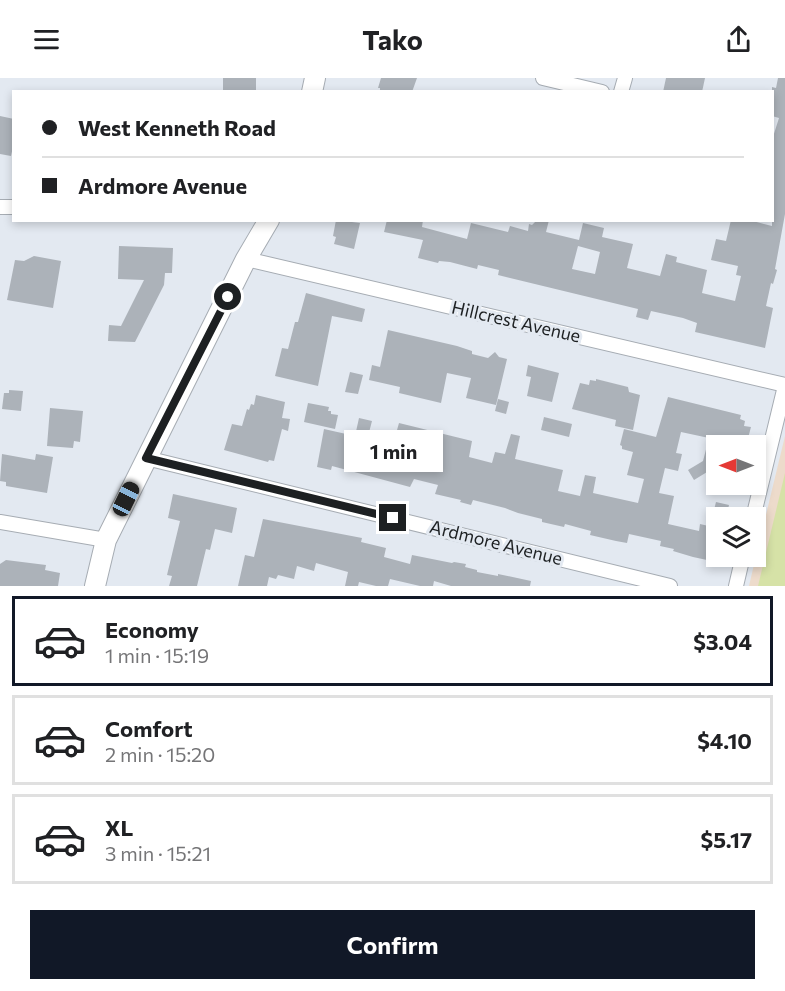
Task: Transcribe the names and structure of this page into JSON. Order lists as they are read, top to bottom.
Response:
{
  "streets": {
    "street": ["Hillcrest Avenue", "Ardmore Avenue"]
  },
  "north": "left",
  "page": {
    "header": "Tako",
    "banner": ["West Kenneth Road", "Ardmore Avenue"],
    "bubble": "1 min",
    "list": [
      {
        "name": "Economy",
        "note": "1 min · 15:19",
        "value": "$3.04"
      },
      {
        "name": "Comfort",
        "note": "2 min · 15:20",
        "value": "$4.10"
      },
      {
        "name": "XL",
        "note": "3 min · 15:21",
        "value": "$5.17"
      }
    ],
    "buttons": "Confirm"
  }
}
